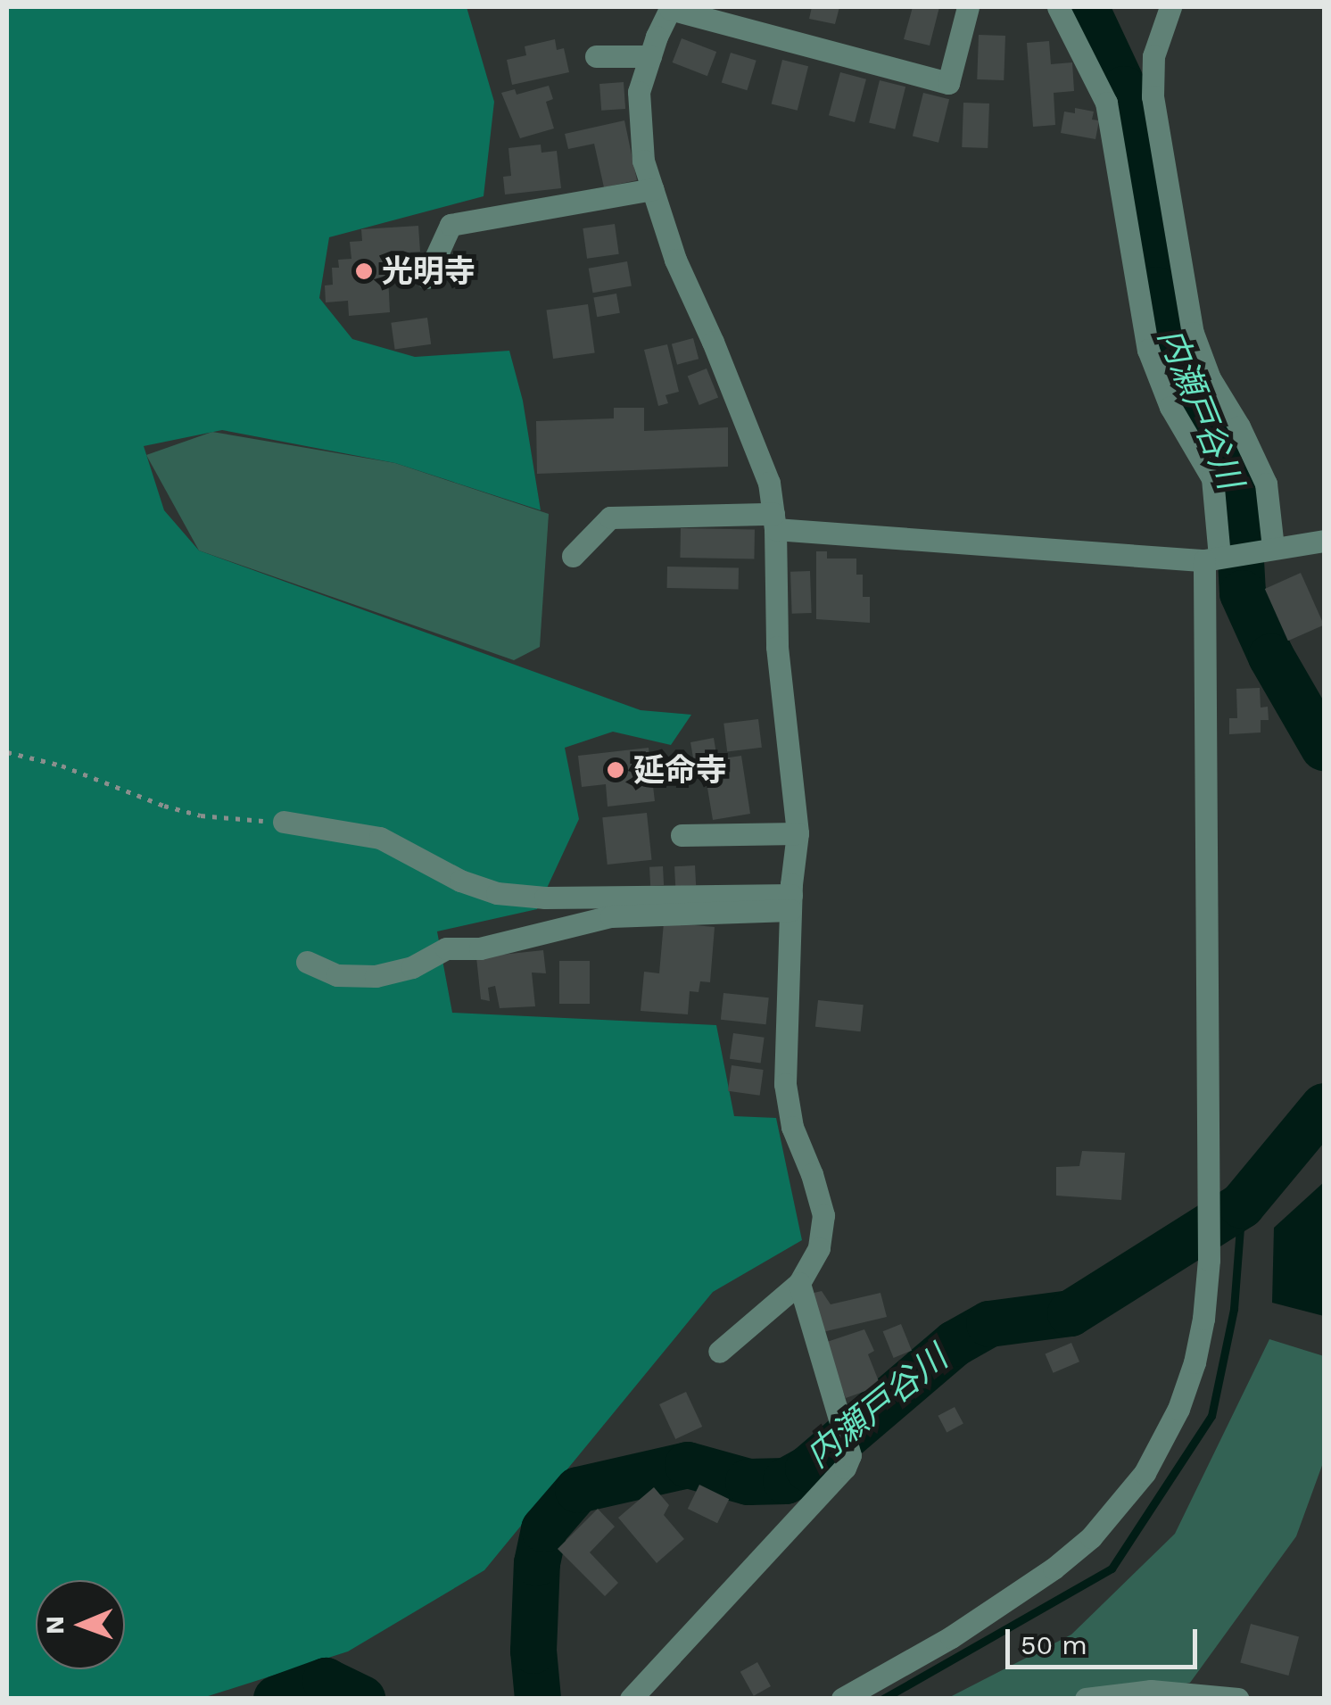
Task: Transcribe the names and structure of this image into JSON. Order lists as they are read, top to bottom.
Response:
{
  "water": ["内瀬戸谷川"],
  "places": ["光明寺", "延命寺"],
  "scale_bar": "50 m",
  "north": "left"
}
